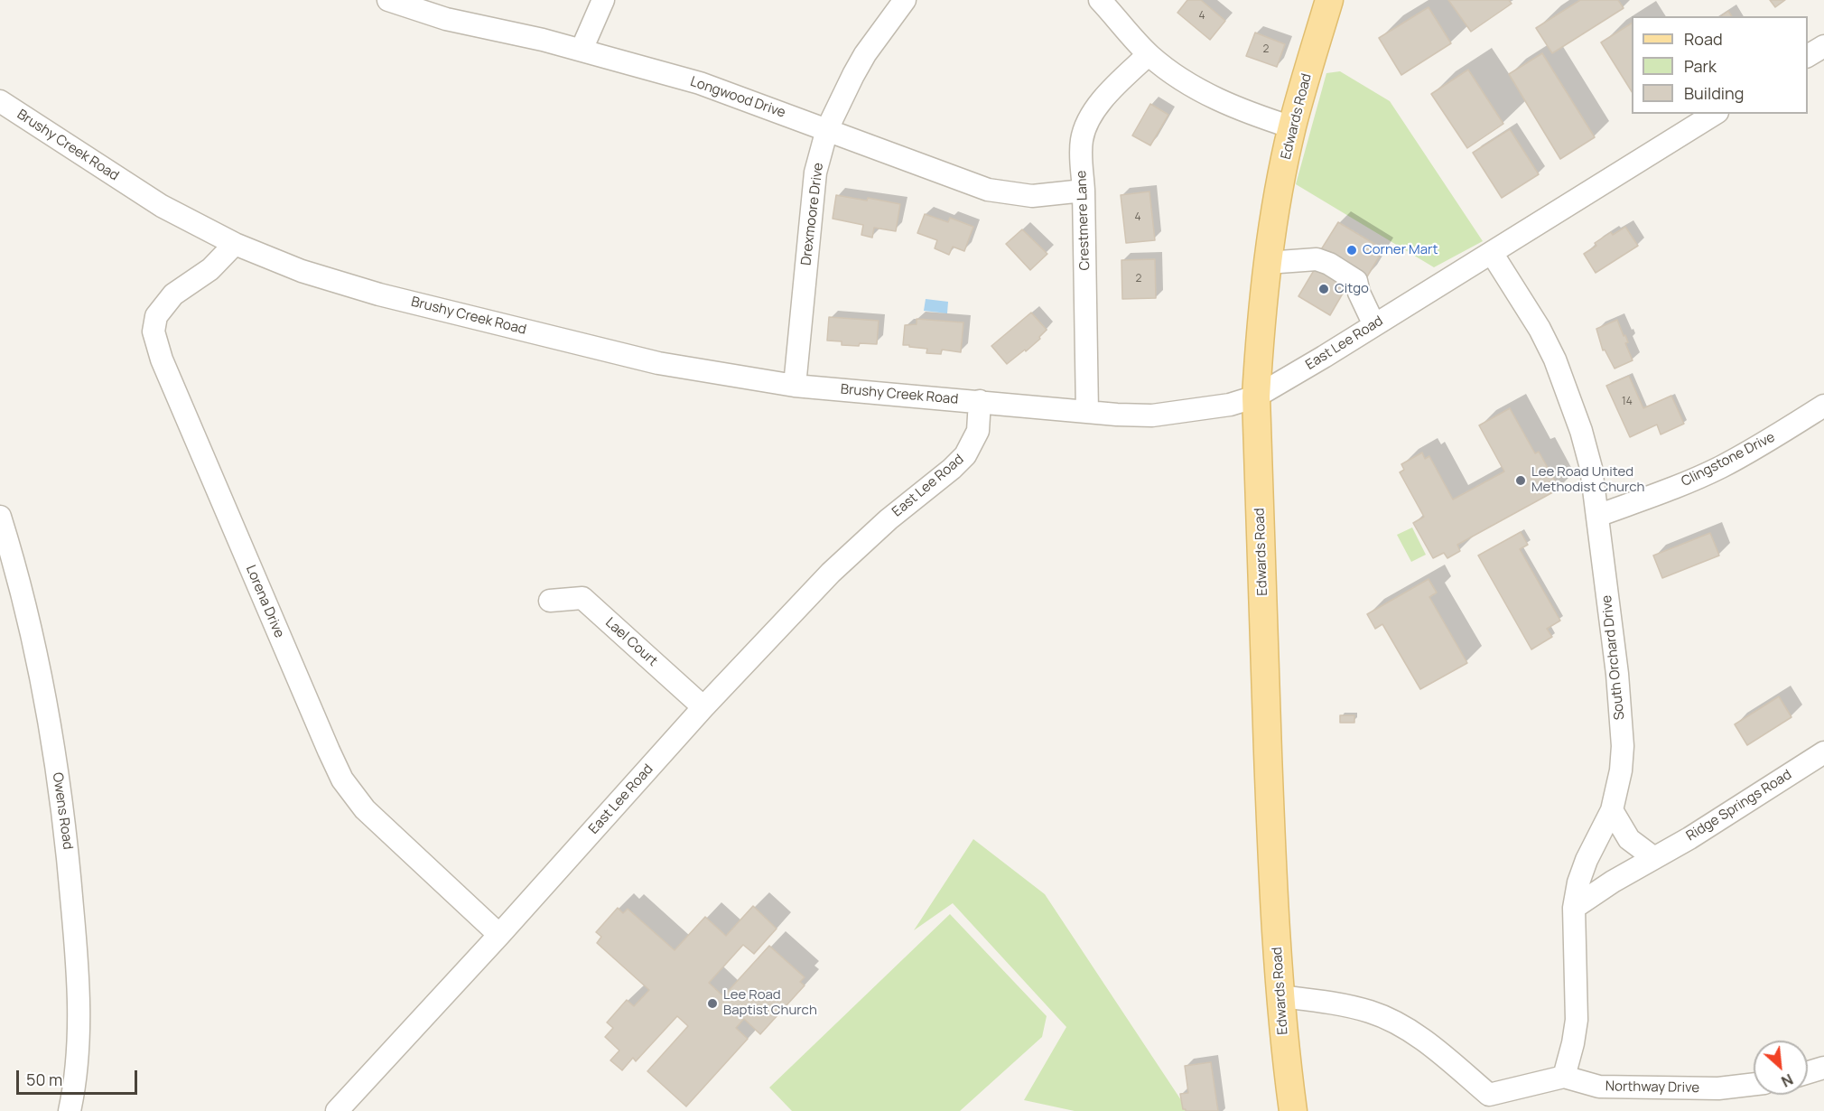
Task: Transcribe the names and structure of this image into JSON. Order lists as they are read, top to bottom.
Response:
{
  "streets": {
    "main road": ["Edwards Road"],
    "street": [
      "Longwood Drive",
      "Brushy Creek Road",
      "Drexmoore Drive",
      "Crestmere Lane",
      "East Lee Road",
      "Clingstone Drive",
      "Lorena Drive",
      "Lael Court",
      "South Orchard Drive",
      "Ridge Springs Road",
      "Owens Road",
      "Northway Drive"
    ]
  },
  "crossings": [
    ["Longwood Drive", "Drexmoore Drive"],
    ["Longwood Drive", "Crestmere Lane"],
    ["Edwards Road", "East Lee Road"],
    ["Edwards Road", "Northway Drive"],
    ["Brushy Creek Road", "Drexmoore Drive"],
    ["Brushy Creek Road", "East Lee Road"],
    ["Brushy Creek Road", "Lorena Drive"],
    ["Crestmere Lane", "East Lee Road"],
    ["East Lee Road", "Lorena Drive"],
    ["East Lee Road", "Lael Court"],
    ["East Lee Road", "South Orchard Drive"],
    ["Clingstone Drive", "South Orchard Drive"],
    ["South Orchard Drive", "Ridge Springs Road"],
    ["South Orchard Drive", "Northway Drive"]
  ],
  "places": [
    "Corner Mart",
    "Citgo",
    "Lee Road United Methodist Church",
    "Lee Road Baptist Church"
  ],
  "house_numbers": [
    "4",
    "2",
    "4",
    "2",
    "14"
  ],
  "legend": ["Road", "Park", "Building"],
  "scale_bar": "50 m",
  "north": "bottom right"
}
